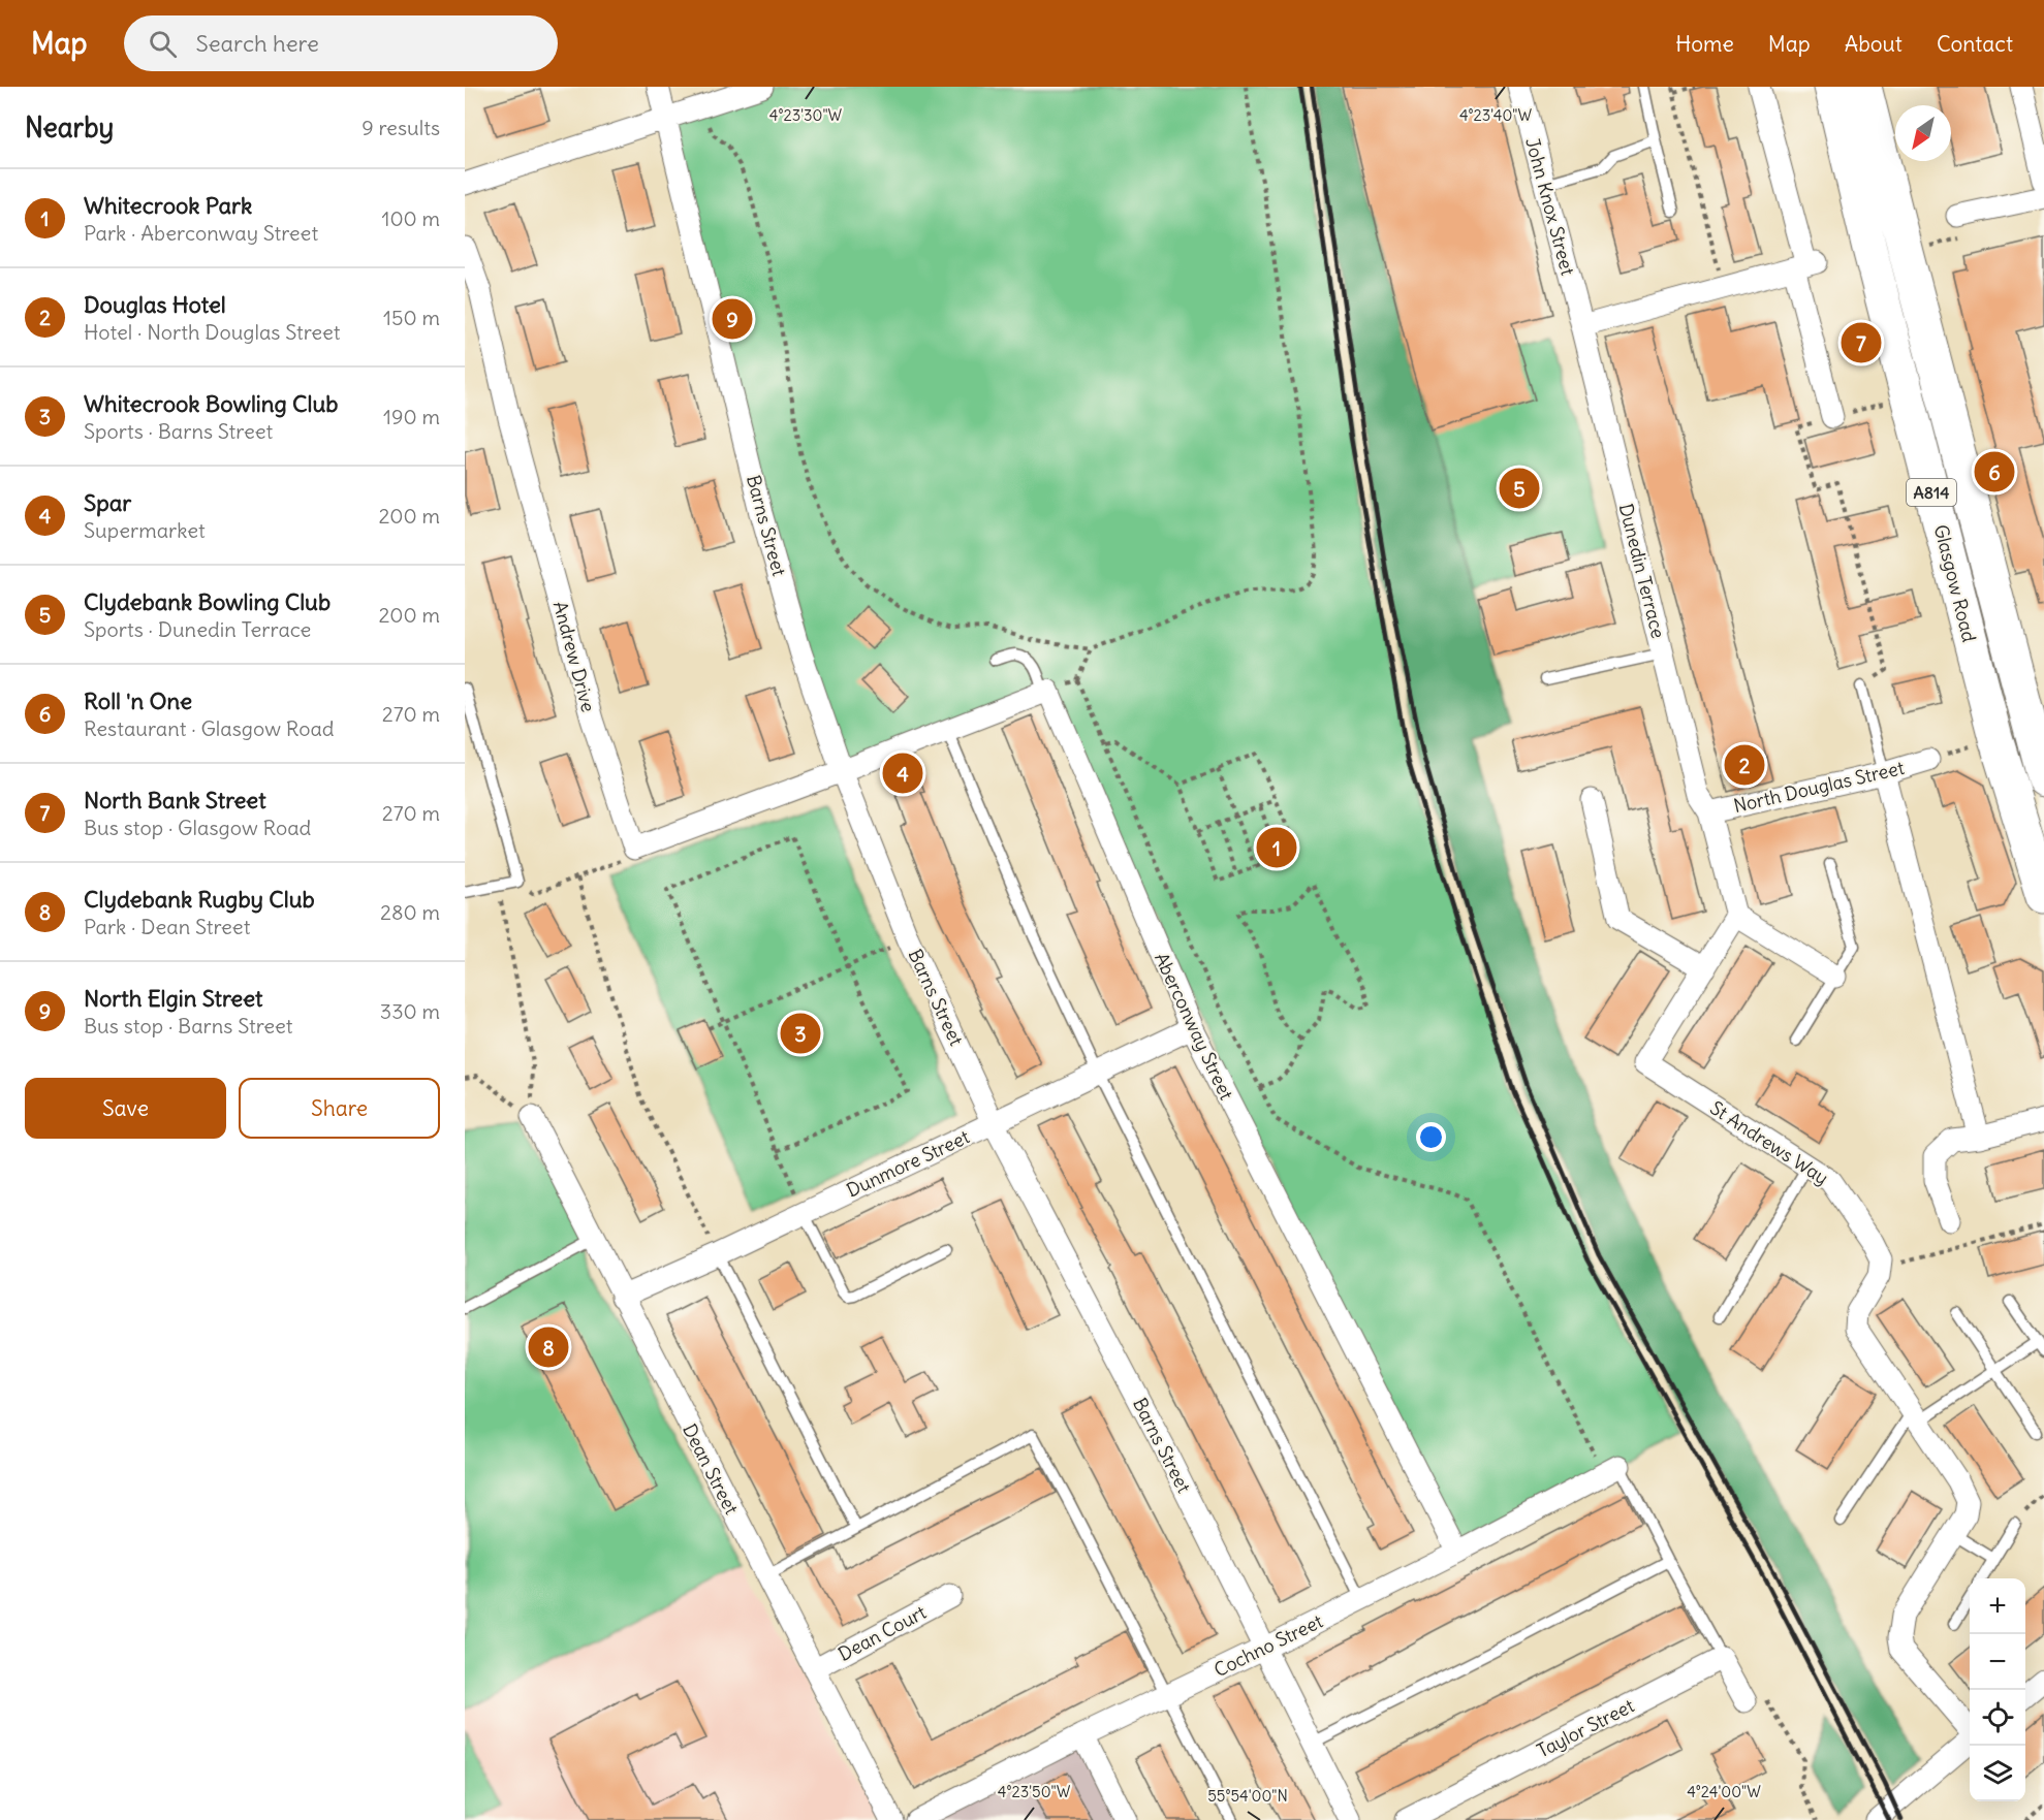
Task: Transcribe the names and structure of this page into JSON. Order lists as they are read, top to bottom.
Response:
{
  "streets": {
    "main road": ["A814", "Glasgow Road"],
    "street": [
      "John Knox Street",
      "Barns Street",
      "Dunedin Terrace",
      "Andrew Drive",
      "North Douglas Street",
      "Aberconway Street",
      "St Andrews Way",
      "Dunmore Street",
      "Dean Street",
      "Dean Court",
      "Cochno Street",
      "Taylor Street"
    ]
  },
  "crossings": [
    ["John Knox Street", "Dunedin Terrace"],
    ["Barns Street", "Dunmore Street"],
    ["Barns Street", "Cochno Street"],
    ["Dunedin Terrace", "North Douglas Street"],
    ["Aberconway Street", "Dunmore Street"],
    ["Aberconway Street", "Cochno Street"],
    ["Dunmore Street", "Dean Street"],
    ["Dean Street", "Dean Court"]
  ],
  "north": "bottom left",
  "page": {
    "header": "Map",
    "search": "Search here",
    "nav": [
      "Home",
      "Map",
      "About",
      "Contact"
    ],
    "heading": ["Nearby", "9 results"],
    "list": [
      {
        "mark": "1",
        "name": "Whitecrook Park",
        "note": "Park · Aberconway Street",
        "value": "100 m"
      },
      {
        "mark": "2",
        "name": "Douglas Hotel",
        "note": "Hotel · North Douglas Street",
        "value": "150 m"
      },
      {
        "mark": "3",
        "name": "Whitecrook Bowling Club",
        "note": "Sports · Barns Street",
        "value": "190 m"
      },
      {
        "mark": "4",
        "name": "Spar",
        "note": "Supermarket",
        "value": "200 m"
      },
      {
        "mark": "5",
        "name": "Clydebank Bowling Club",
        "note": "Sports · Dunedin Terrace",
        "value": "200 m"
      },
      {
        "mark": "6",
        "name": "Roll 'n One",
        "note": "Restaurant · Glasgow Road",
        "value": "270 m"
      },
      {
        "mark": "7",
        "name": "North Bank Street",
        "note": "Bus stop · Glasgow Road",
        "value": "270 m"
      },
      {
        "mark": "8",
        "name": "Clydebank Rugby Club",
        "note": "Park · Dean Street",
        "value": "280 m"
      },
      {
        "mark": "9",
        "name": "North Elgin Street",
        "note": "Bus stop · Barns Street",
        "value": "330 m"
      }
    ],
    "pins": [
      "9",
      "7",
      "6",
      "5",
      "2",
      "4",
      "1",
      "3",
      "8"
    ],
    "buttons": ["Save", "Share"],
    "map_buttons": ["+", "−"]
  },
  "coordinates": [
    "4°23'30\"W",
    "4°23'40\"W",
    "4°23'50\"W",
    "4°24'00\"W",
    "55°54'00\"N"
  ]
}
